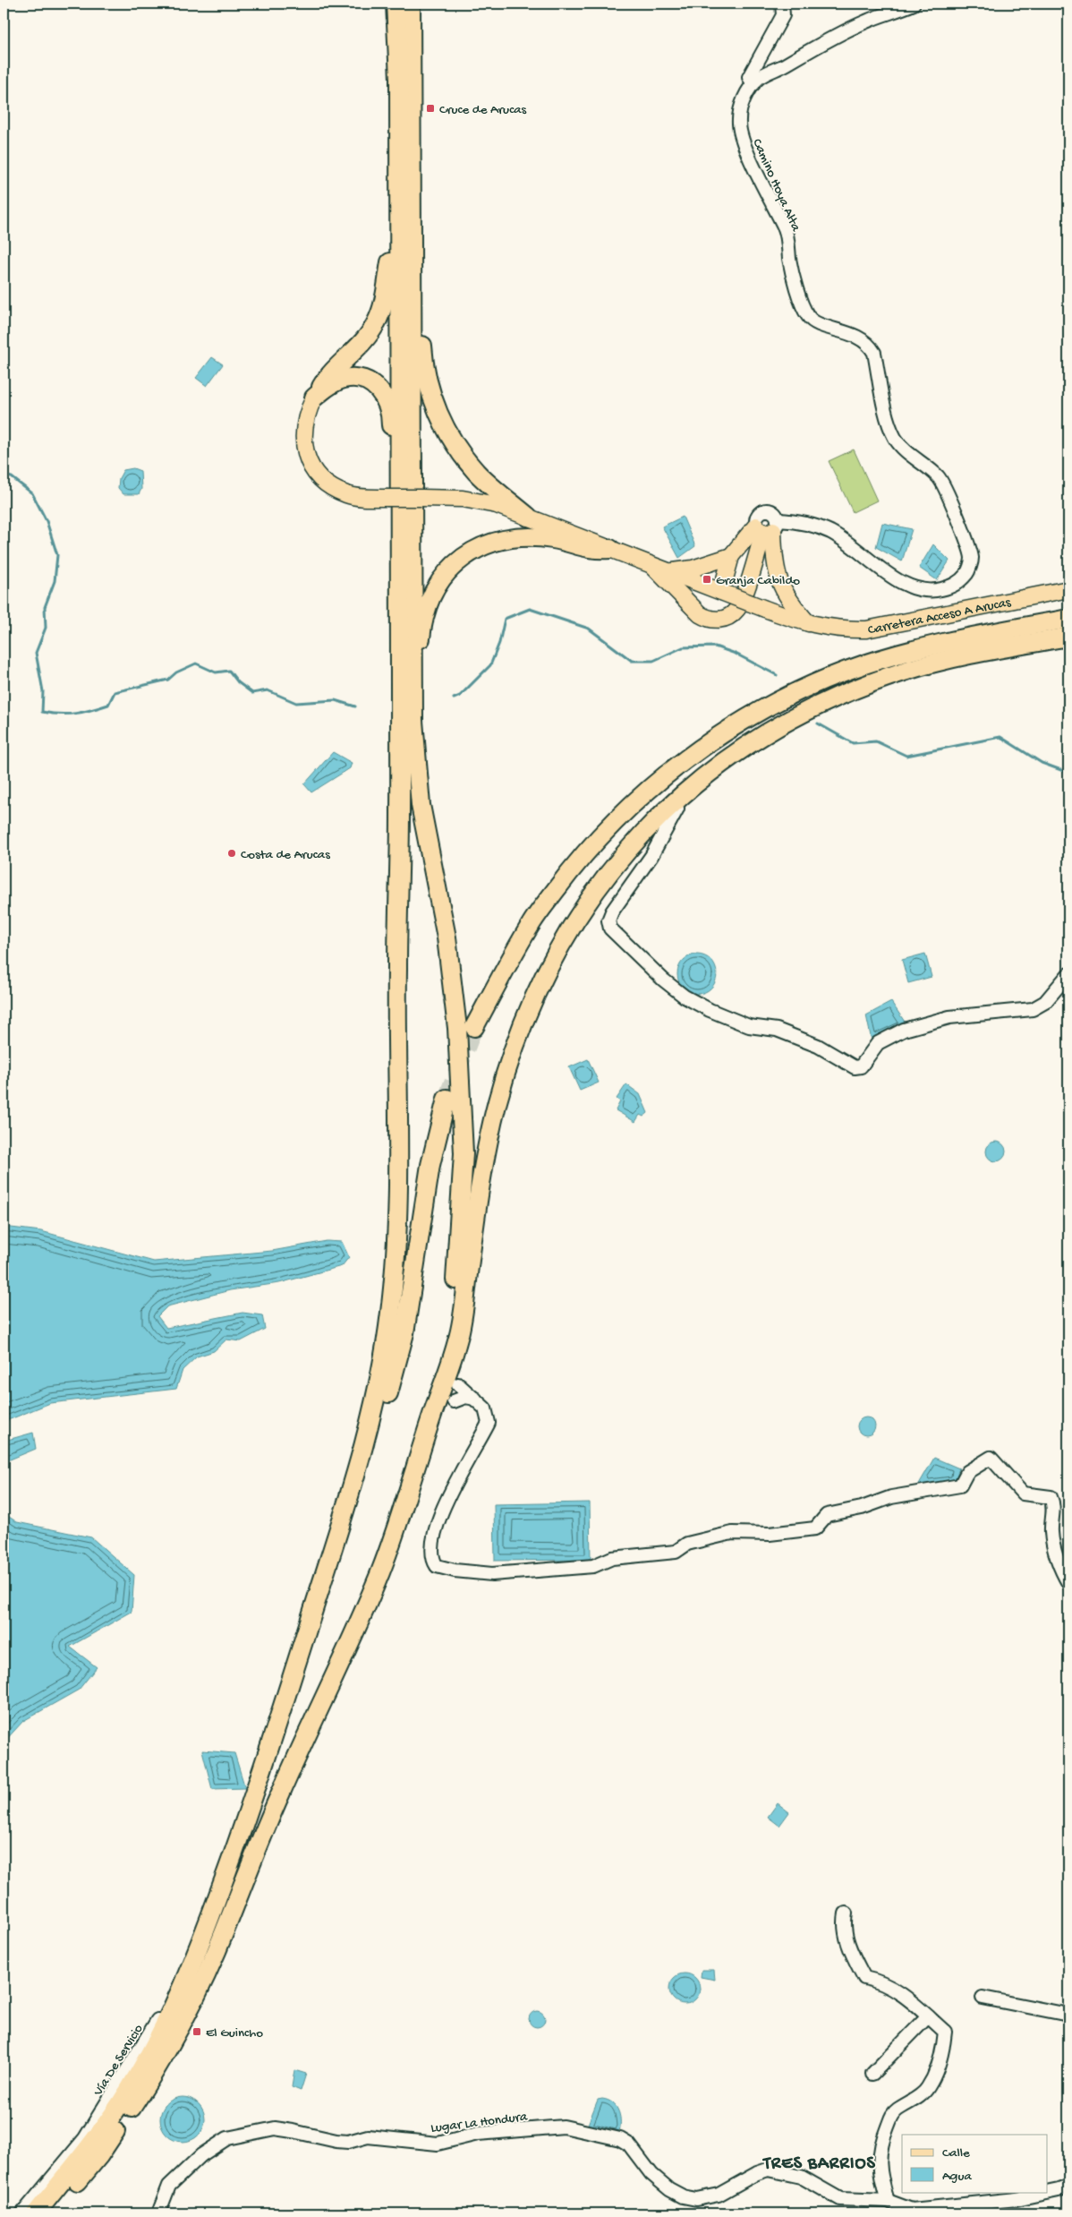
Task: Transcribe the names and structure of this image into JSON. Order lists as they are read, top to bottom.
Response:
{
  "streets": {
    "main road": ["Carretera Acceso A Arucas"],
    "street": ["Camino Hoya Alta", "Vía De Servicio", "Lugar La Hondura"]
  },
  "districts": ["TRES BARRIOS"],
  "places": {
    "transit": ["Cruce de Arucas", "Granja Cabildo", "El Guincho"],
    "other": ["Costa de Arucas"]
  },
  "legend": ["Calle", "Agua"]
}
